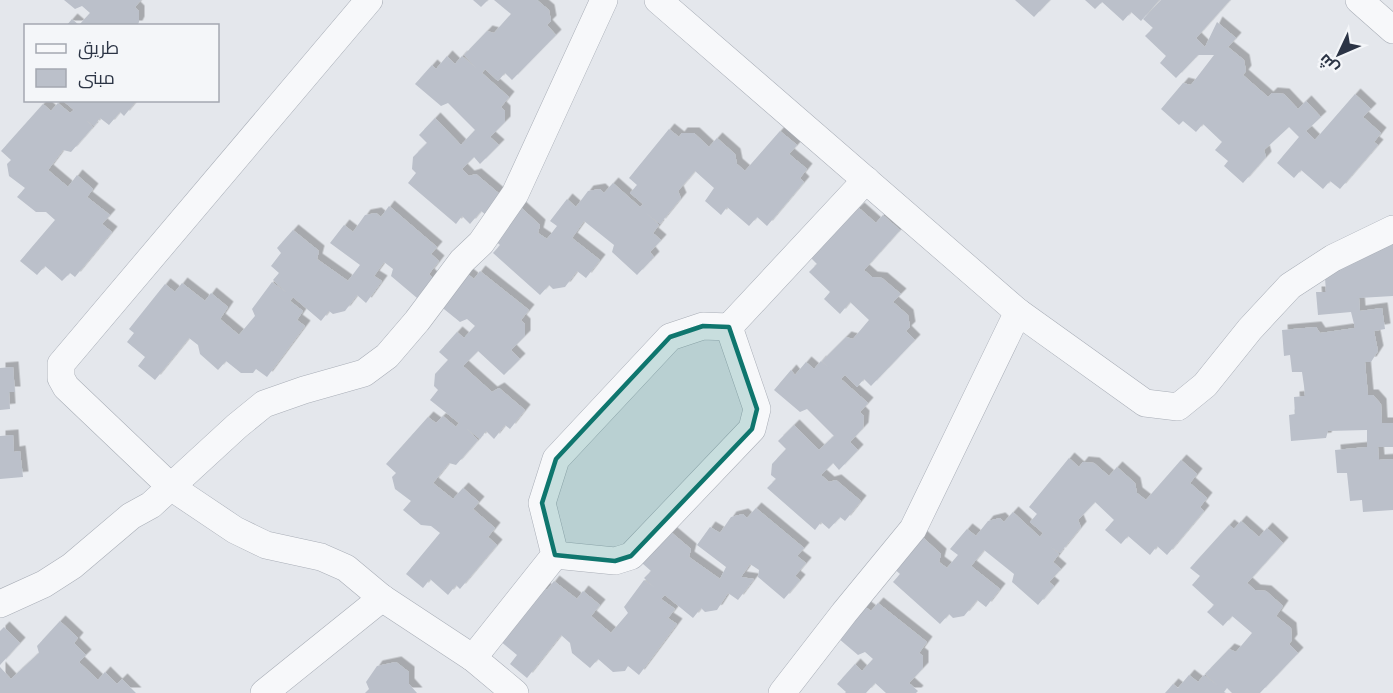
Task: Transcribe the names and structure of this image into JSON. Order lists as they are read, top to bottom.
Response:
{
  "legend": ["طريق", "مبنى"],
  "north": "bottom left"
}
